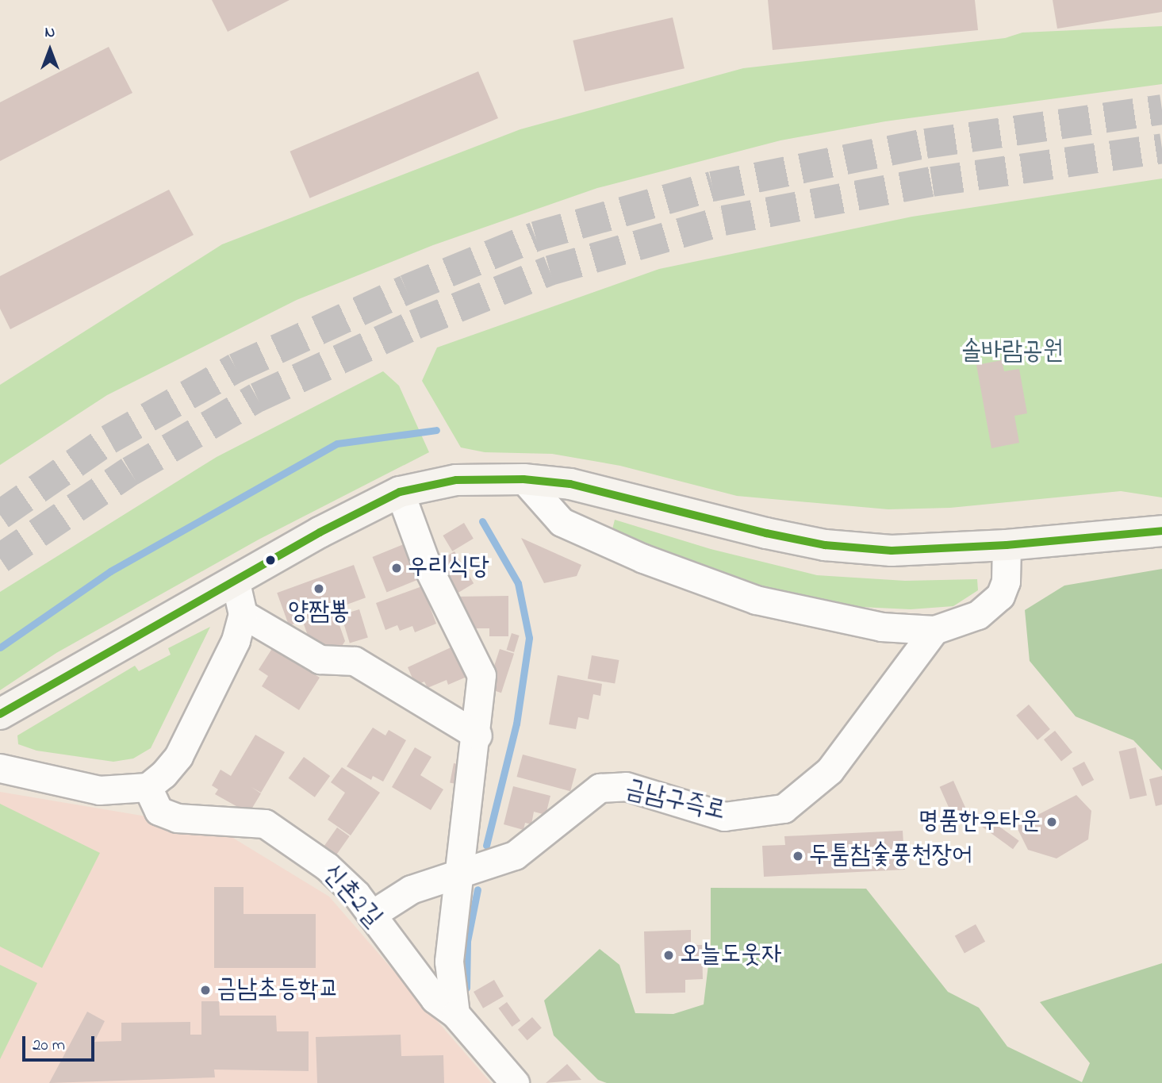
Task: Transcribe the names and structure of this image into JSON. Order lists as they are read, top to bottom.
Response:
{
  "streets": {
    "street": ["금남구즉로", "신촌2길"]
  },
  "crossings": [
    ["금남구즉로", "신촌2길"]
  ],
  "parks": ["솔바람공원"],
  "places": [
    "우리식당",
    "양짬뽕",
    "명품한우타운",
    "두툼참숯풍천장어",
    "오늘도웃자",
    "금남초등학교"
  ],
  "scale_bar": "20 m",
  "north": "top"
}
